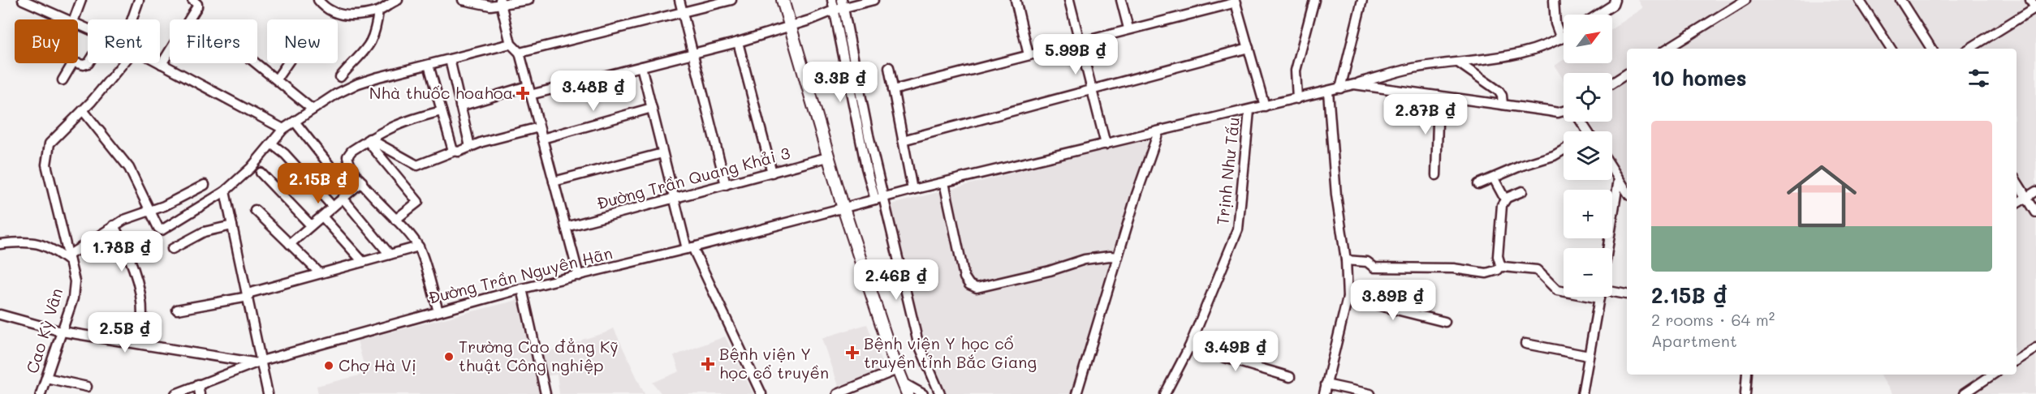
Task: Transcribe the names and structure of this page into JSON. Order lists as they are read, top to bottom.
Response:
{
  "streets": {
    "street": [
      "Trịnh Như Tấu",
      "Đường Trần Quang Khải 3",
      "Đường Trần Nguyên Hãn",
      "Cao Kỳ Vân"
    ]
  },
  "crossings": [
    ["Trịnh Như Tấu", "Đường Trần Nguyên Hãn"]
  ],
  "places": {
    "health": ["Nhà thuốc hoahoa", "Bệnh viện Y học cổ truyền tỉnh Bắc Giang", "Bệnh viện Y học cổ truyền"],
    "other": ["Trường Cao đẳng Kỹ thuật Công nghiệp", "Chợ Hà Vị"]
  },
  "north": "top right",
  "page": {
    "map_buttons": ["+", "−"],
    "chip": [
      "Buy",
      "Rent",
      "Filters",
      "New"
    ],
    "price": [
      "5.99B ₫",
      "3.3B ₫",
      "3.48B ₫",
      "2.87B ₫",
      "2.15B ₫",
      "1.78B ₫",
      "2.46B ₫",
      "3.89B ₫",
      "2.5B ₫",
      "3.49B ₫"
    ],
    "heading": "10 homes",
    "list": [
      {
        "name": "2.15B ₫",
        "note": "2 rooms · 64 m² · Apartment"
      }
    ]
  }
}
